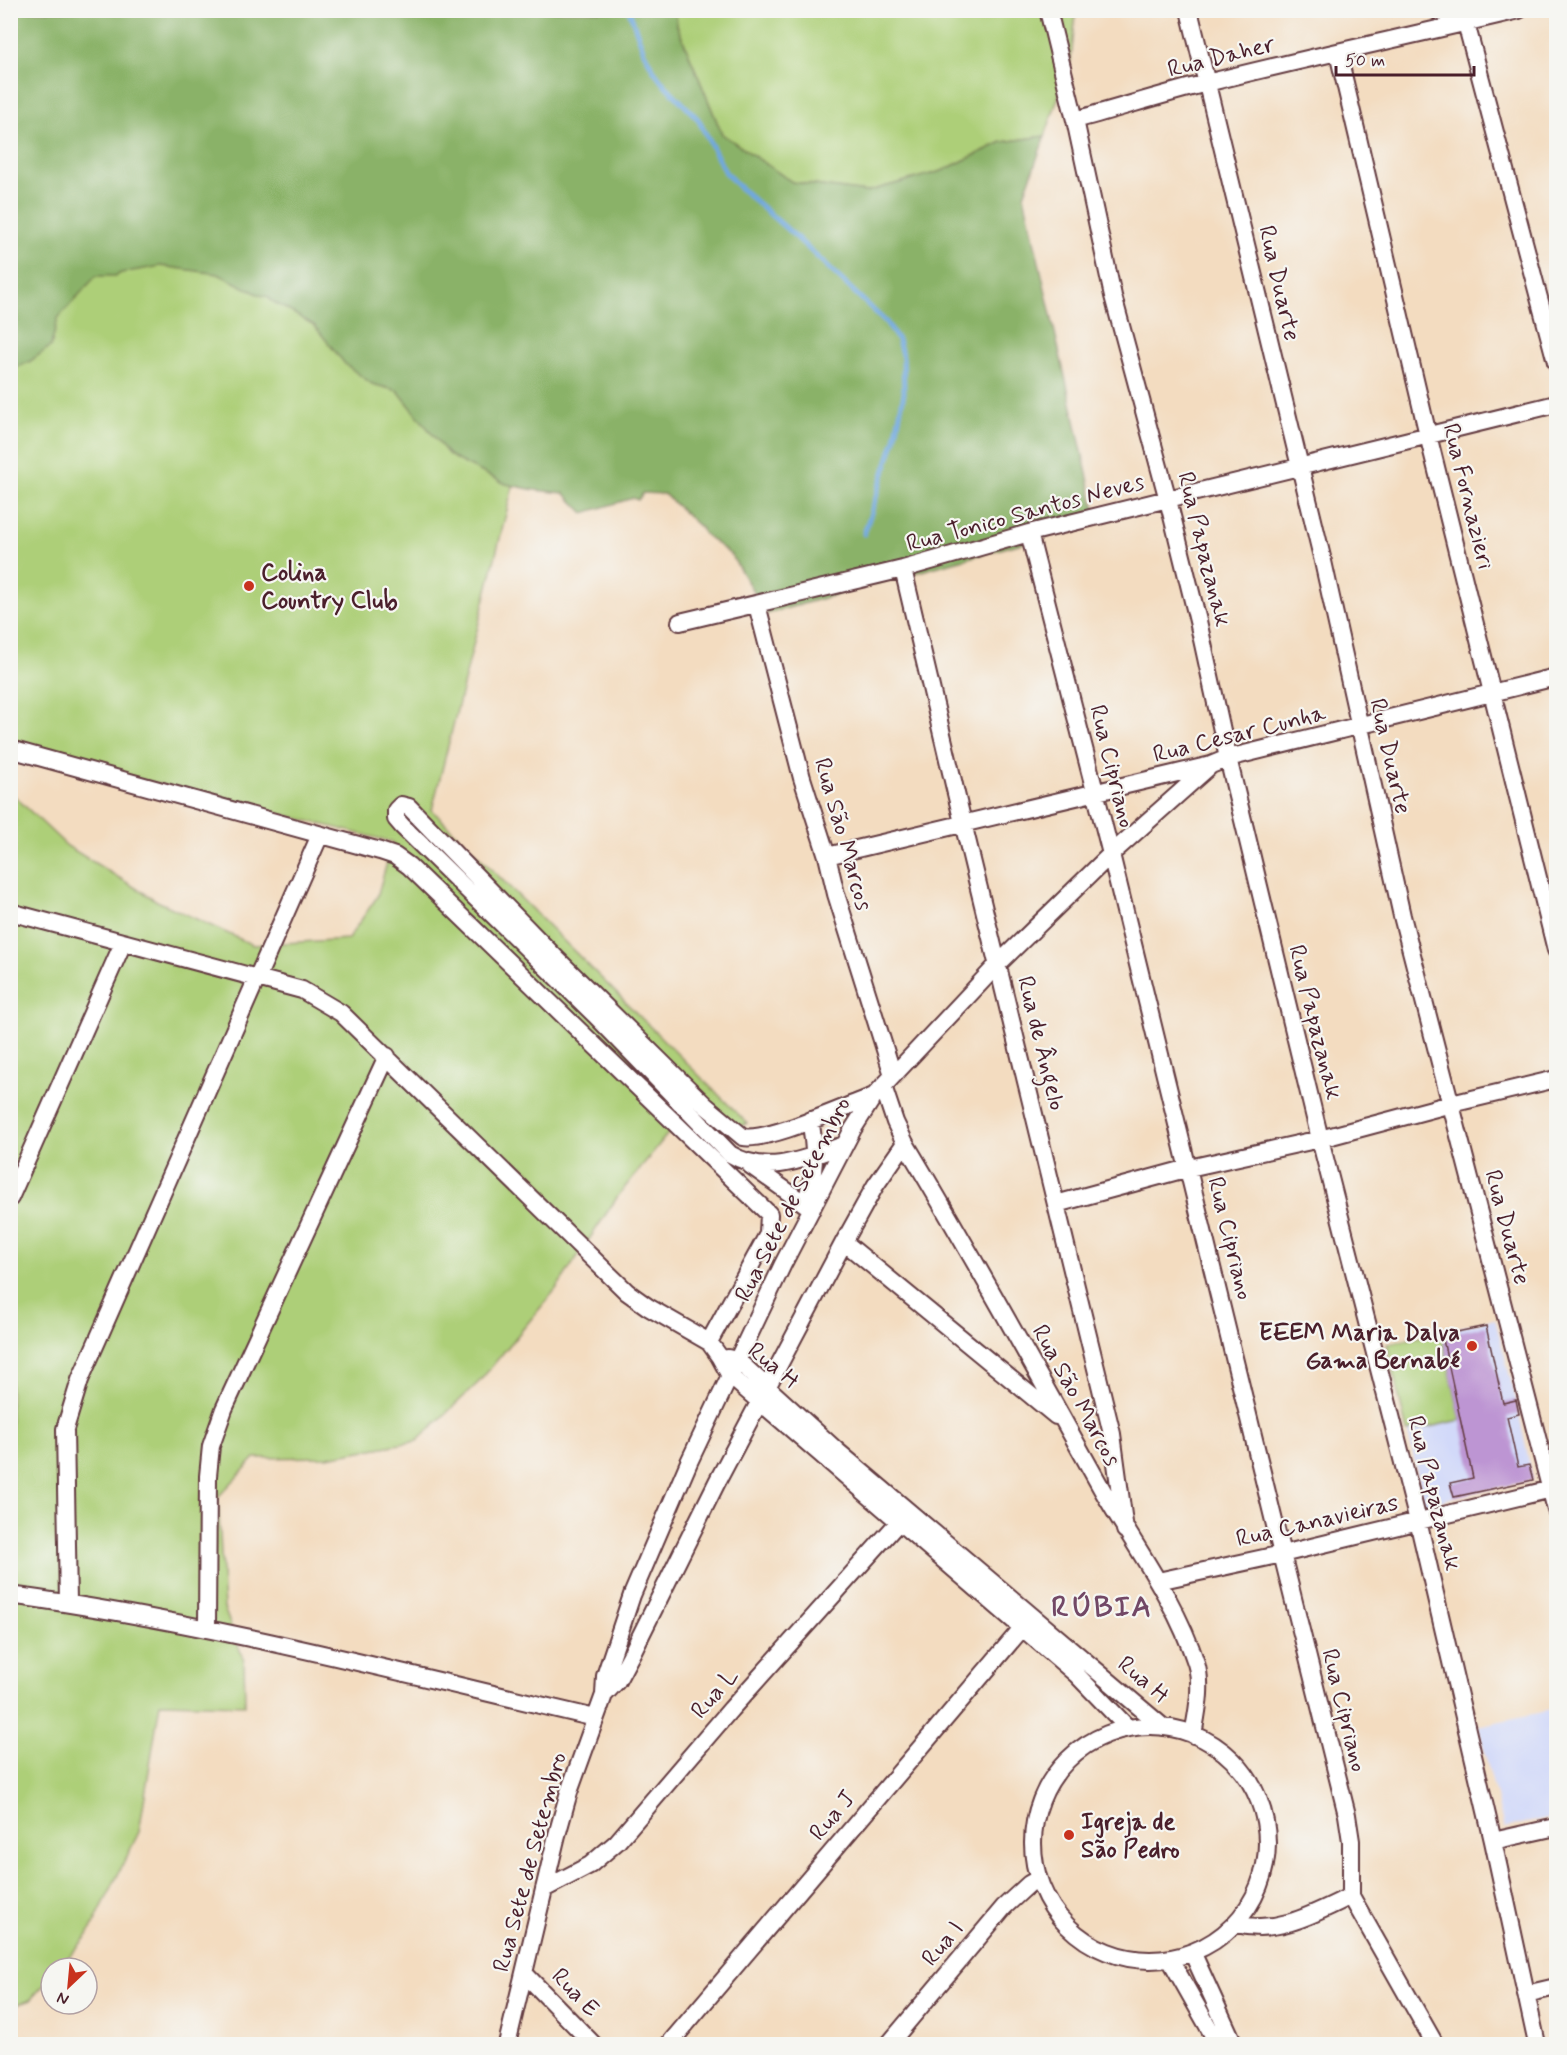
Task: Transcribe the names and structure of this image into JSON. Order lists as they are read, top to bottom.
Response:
{
  "streets": {
    "street": [
      "Rua Daher",
      "Rua Duarte",
      "Rua Fornazieri",
      "Rua Tonico Santos Neves",
      "Rua Papazanak",
      "Rua Cesar Cunha",
      "Rua Cipriano",
      "Rua São Marcos",
      "Rua de Ângelo",
      "Rua Sete de Setembro",
      "Rua H",
      "Rua Canavieiras",
      "Rua L",
      "Rua J",
      "Rua I",
      "Rua E"
    ]
  },
  "crossings": [
    ["Rua Daher", "Rua Duarte"],
    ["Rua Daher", "Rua Fornazieri"],
    ["Rua Daher", "Rua Papazanak"],
    ["Rua Duarte", "Rua Tonico Santos Neves"],
    ["Rua Duarte", "Rua Cesar Cunha"],
    ["Rua Duarte", "Rua Canavieiras"],
    ["Rua Fornazieri", "Rua Tonico Santos Neves"],
    ["Rua Fornazieri", "Rua Cesar Cunha"],
    ["Rua Tonico Santos Neves", "Rua Papazanak"],
    ["Rua Tonico Santos Neves", "Rua Cipriano"],
    ["Rua Tonico Santos Neves", "Rua São Marcos"],
    ["Rua Tonico Santos Neves", "Rua de Ângelo"],
    ["Rua Papazanak", "Rua Cesar Cunha"],
    ["Rua Papazanak", "Rua Canavieiras"],
    ["Rua Cesar Cunha", "Rua Cipriano"],
    ["Rua Cesar Cunha", "Rua São Marcos"],
    ["Rua Cesar Cunha", "Rua de Ângelo"],
    ["Rua Cesar Cunha", "Rua Sete de Setembro"],
    ["Rua Cipriano", "Rua Sete de Setembro"],
    ["Rua Cipriano", "Rua Canavieiras"],
    ["Rua São Marcos", "Rua de Ângelo"],
    ["Rua São Marcos", "Rua Sete de Setembro"],
    ["Rua São Marcos", "Rua Canavieiras"],
    ["Rua de Ângelo", "Rua Sete de Setembro"],
    ["Rua Sete de Setembro", "Rua H"],
    ["Rua Sete de Setembro", "Rua L"],
    ["Rua Sete de Setembro", "Rua E"],
    ["Rua H", "Rua L"],
    ["Rua H", "Rua J"]
  ],
  "districts": ["RÚBIA"],
  "places": ["Colina Country Club", "EEEM Maria Dalva Gama Bernabé", "Igreja de São Pedro"],
  "scale_bar": "50 m",
  "north": "bottom left"
}
